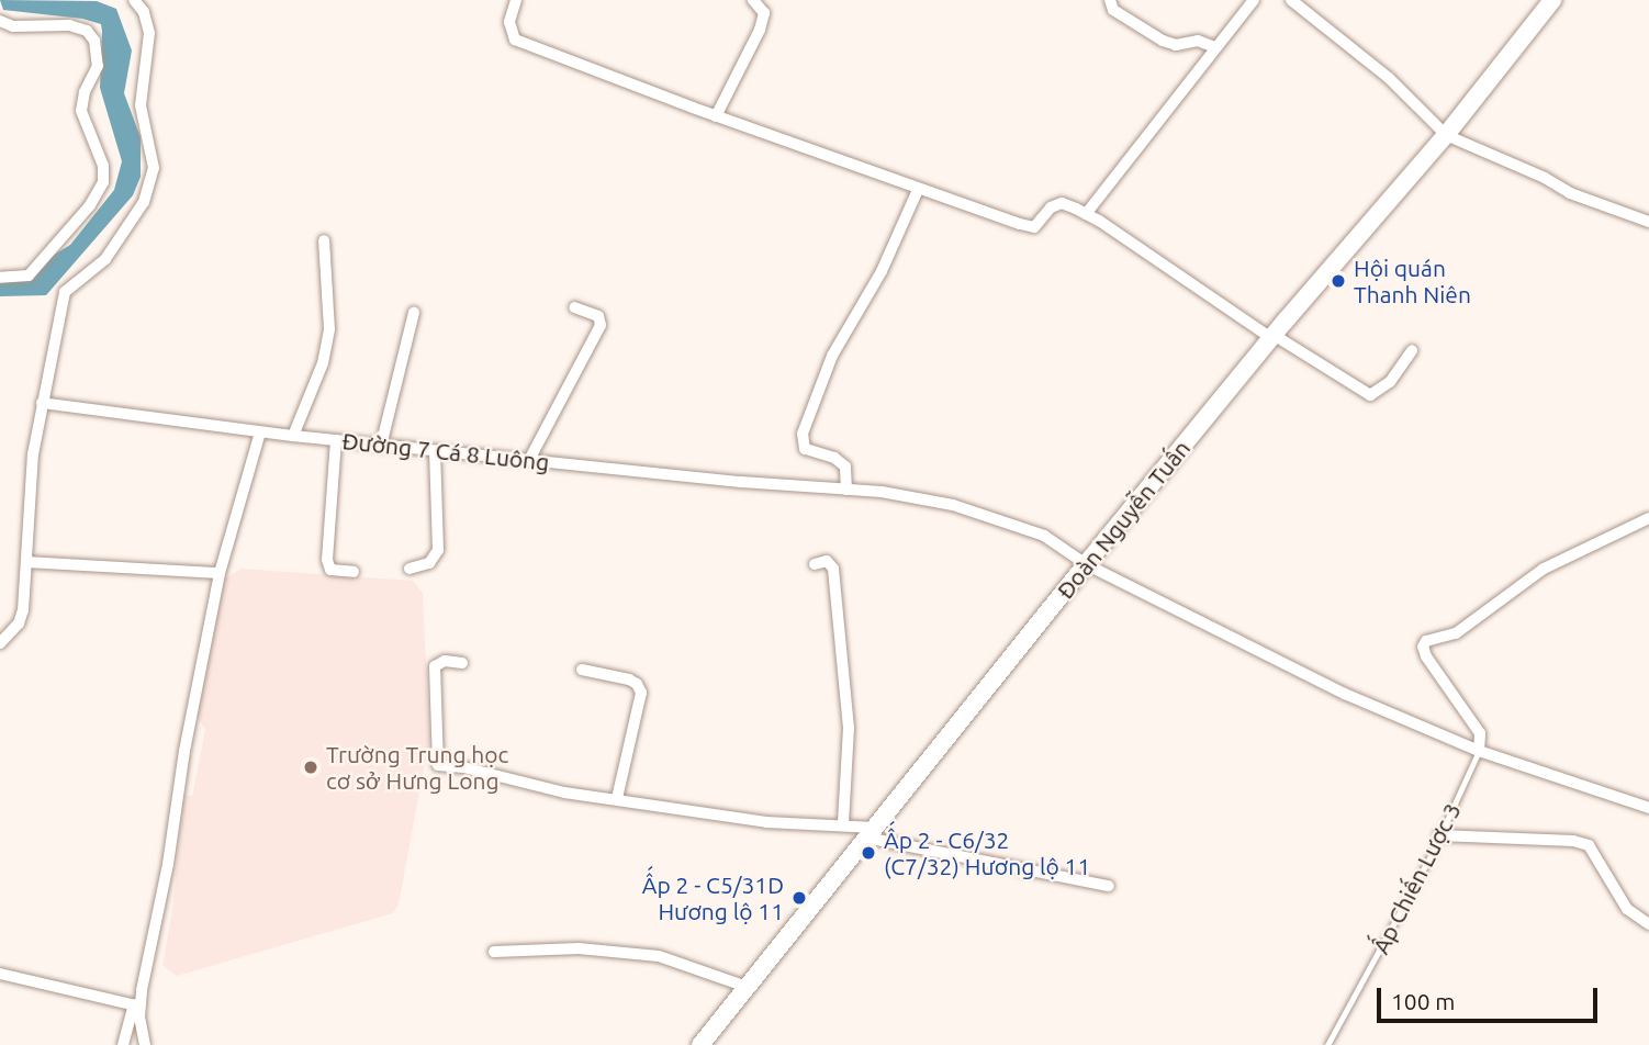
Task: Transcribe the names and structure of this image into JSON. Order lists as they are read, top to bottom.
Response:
{
  "streets": {
    "main road": ["Đoàn Nguyễn Tuấn"],
    "street": ["Đường 7 Cá 8 Luông"],
    "lane": ["Ấp Chiến Lược 3"]
  },
  "crossings": [
    ["Đường 7 Cá 8 Luông", "Đoàn Nguyễn Tuấn"],
    ["Đường 7 Cá 8 Luông", "Ấp Chiến Lược 3"]
  ],
  "places": [
    "Hội quán Thanh Niên",
    "Trường Trung học cơ sở Hưng Long",
    "Ấp 2 - C6/32 (C7/32) Hương lộ 11",
    "Ấp 2 - C5/31D Hương lộ 11"
  ],
  "scale_bar": "100 m"
}
